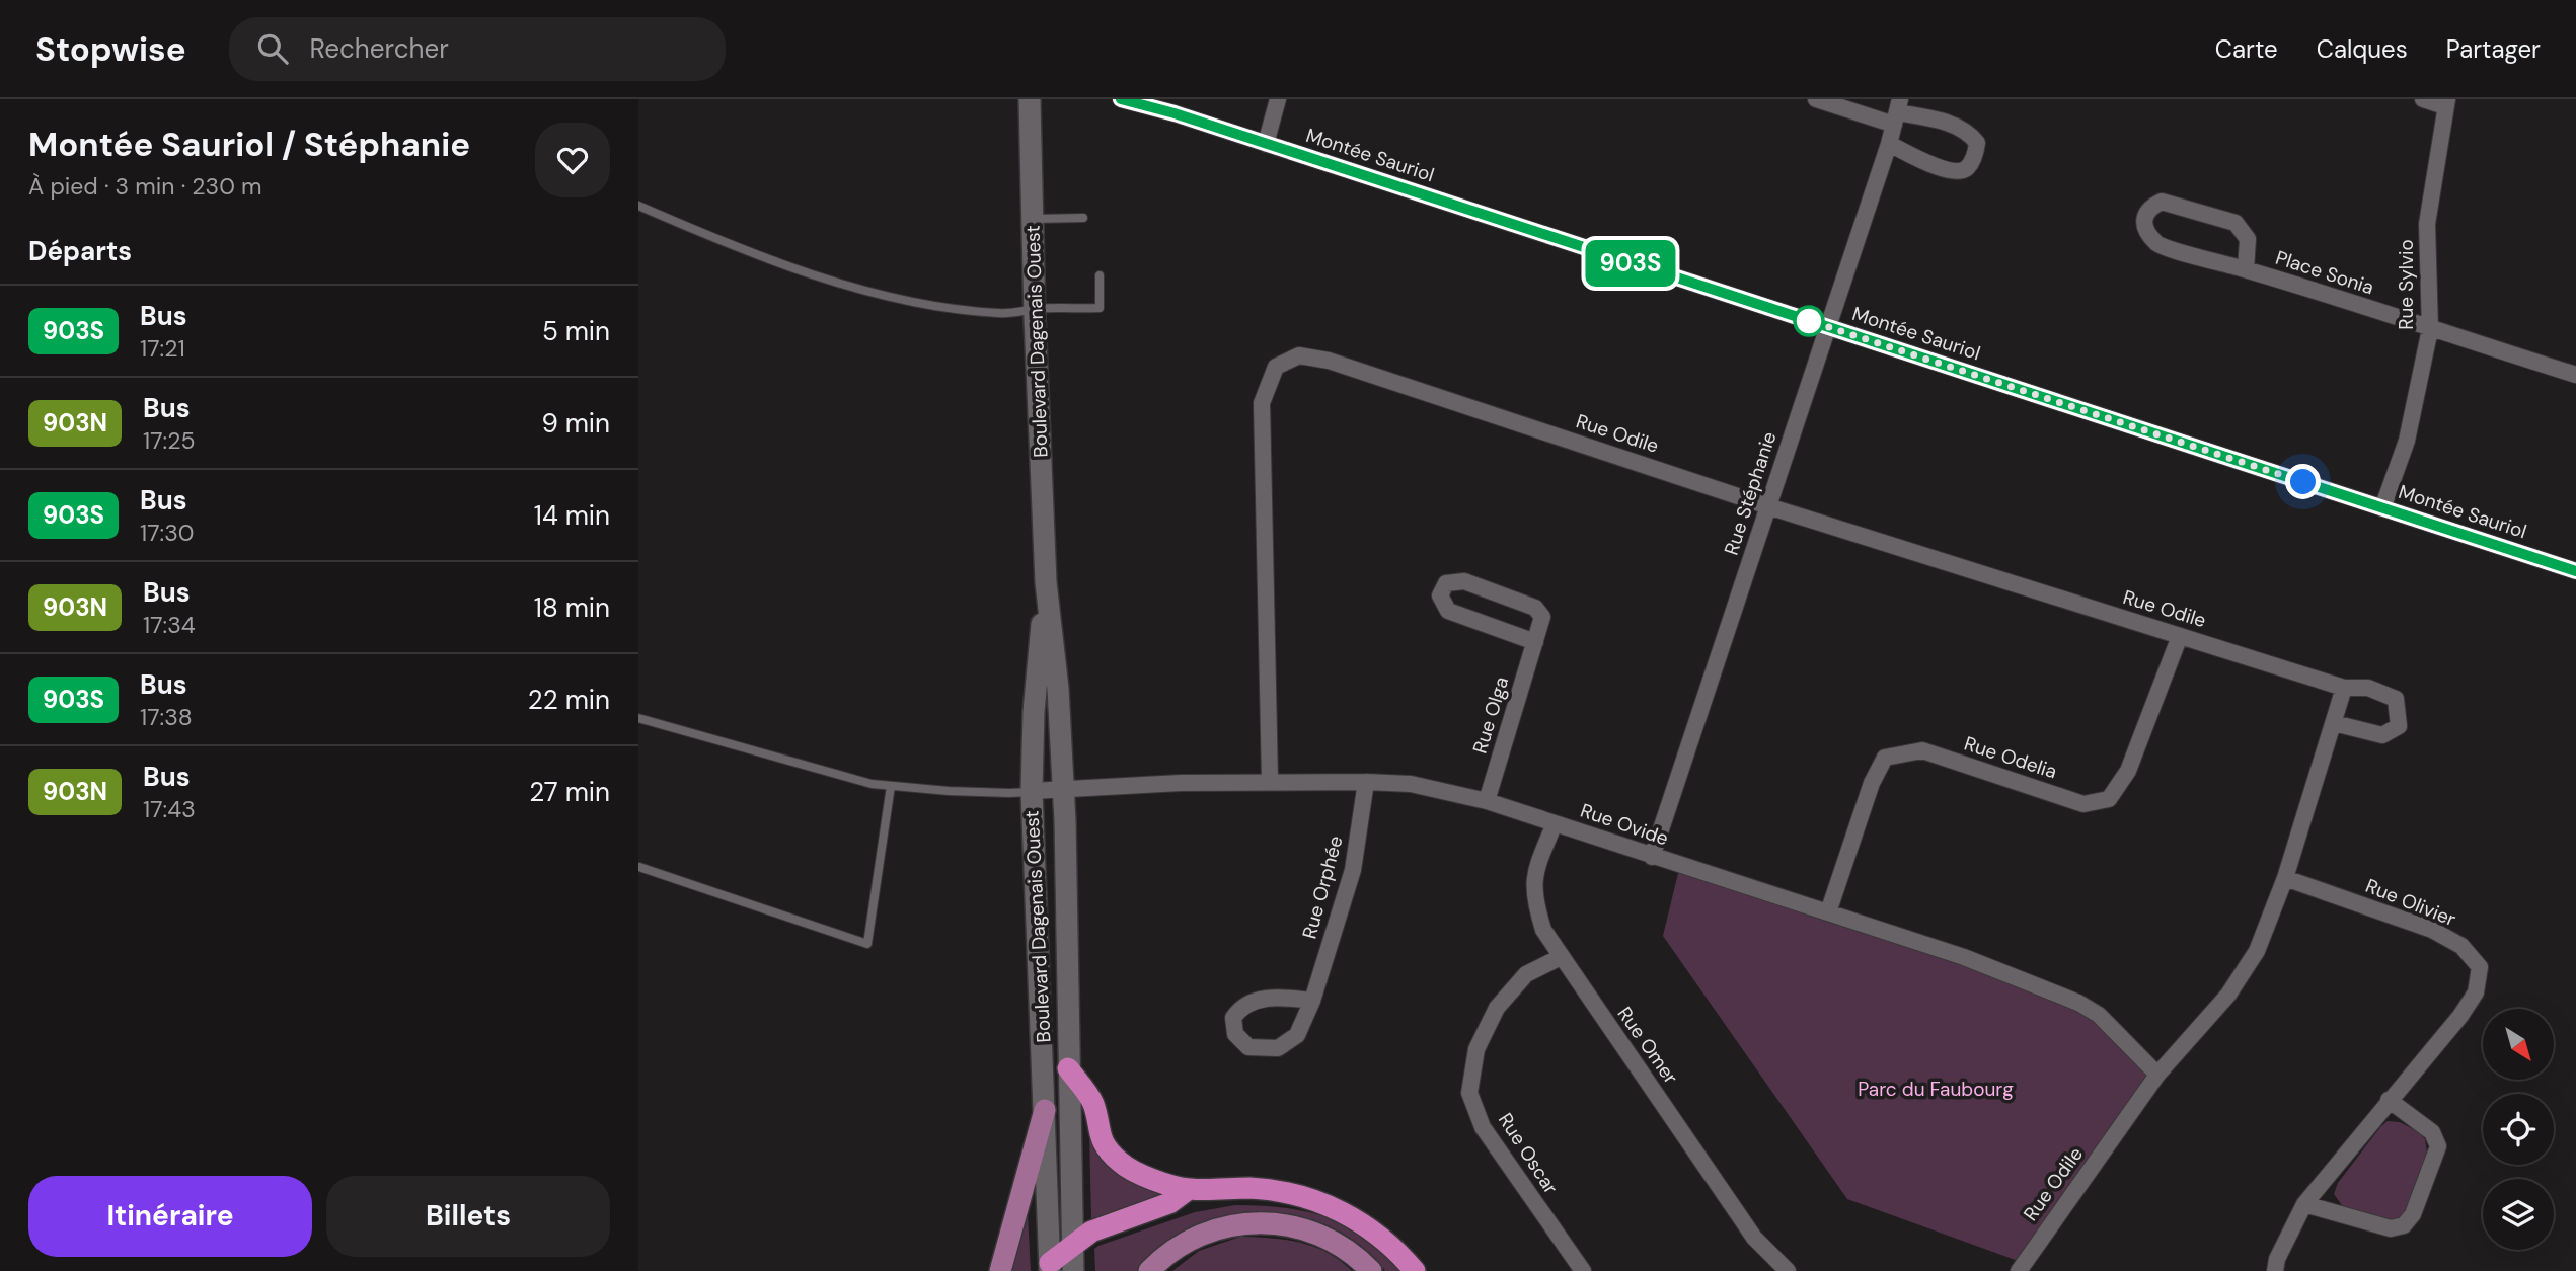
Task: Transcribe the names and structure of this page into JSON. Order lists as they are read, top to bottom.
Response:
{
  "streets": {
    "main road": ["Boulevard Dagenais Ouest"],
    "street": [
      "Montée Sauriol",
      "Place Sonia",
      "Rue Sylvio",
      "Rue Odile",
      "Rue Stéphanie",
      "Rue Olga",
      "Rue Odelia",
      "Rue Ovide",
      "Rue Orphée",
      "Rue Olivier",
      "Rue Omer",
      "Rue Oscar"
    ]
  },
  "crossings": [
    ["Montée Sauriol", "Rue Sylvio"],
    ["Montée Sauriol", "Rue Stéphanie"],
    ["Place Sonia", "Rue Sylvio"],
    ["Boulevard Dagenais Ouest", "Rue Ovide"],
    ["Rue Odile", "Rue Stéphanie"],
    ["Rue Odile", "Rue Odelia"],
    ["Rue Odile", "Rue Ovide"],
    ["Rue Odile", "Rue Olivier"],
    ["Rue Stéphanie", "Rue Ovide"],
    ["Rue Olga", "Rue Ovide"],
    ["Rue Odelia", "Rue Ovide"],
    ["Rue Ovide", "Rue Orphée"],
    ["Rue Ovide", "Rue Omer"],
    ["Rue Omer", "Rue Oscar"]
  ],
  "parks": ["Parc du Faubourg"],
  "lines": ["bus line 903S"],
  "north": "bottom right",
  "page": {
    "header": "Stopwise",
    "search": "Rechercher",
    "nav": ["Carte", "Calques", "Partager"],
    "heading": [
      ["Montée Sauriol / Stéphanie", "À pied · 3 min · 230 m"],
      "Départs"
    ],
    "on_map": "903S",
    "list": [
      {
        "mark": "903S",
        "name": "Bus",
        "note": "17:21",
        "value": "5 min"
      },
      {
        "mark": "903N",
        "name": "Bus",
        "note": "17:25",
        "value": "9 min"
      },
      {
        "mark": "903S",
        "name": "Bus",
        "note": "17:30",
        "value": "14 min"
      },
      {
        "mark": "903N",
        "name": "Bus",
        "note": "17:34",
        "value": "18 min"
      },
      {
        "mark": "903S",
        "name": "Bus",
        "note": "17:38",
        "value": "22 min"
      },
      {
        "mark": "903N",
        "name": "Bus",
        "note": "17:43",
        "value": "27 min"
      }
    ],
    "buttons": ["Itinéraire", "Billets"]
  }
}
